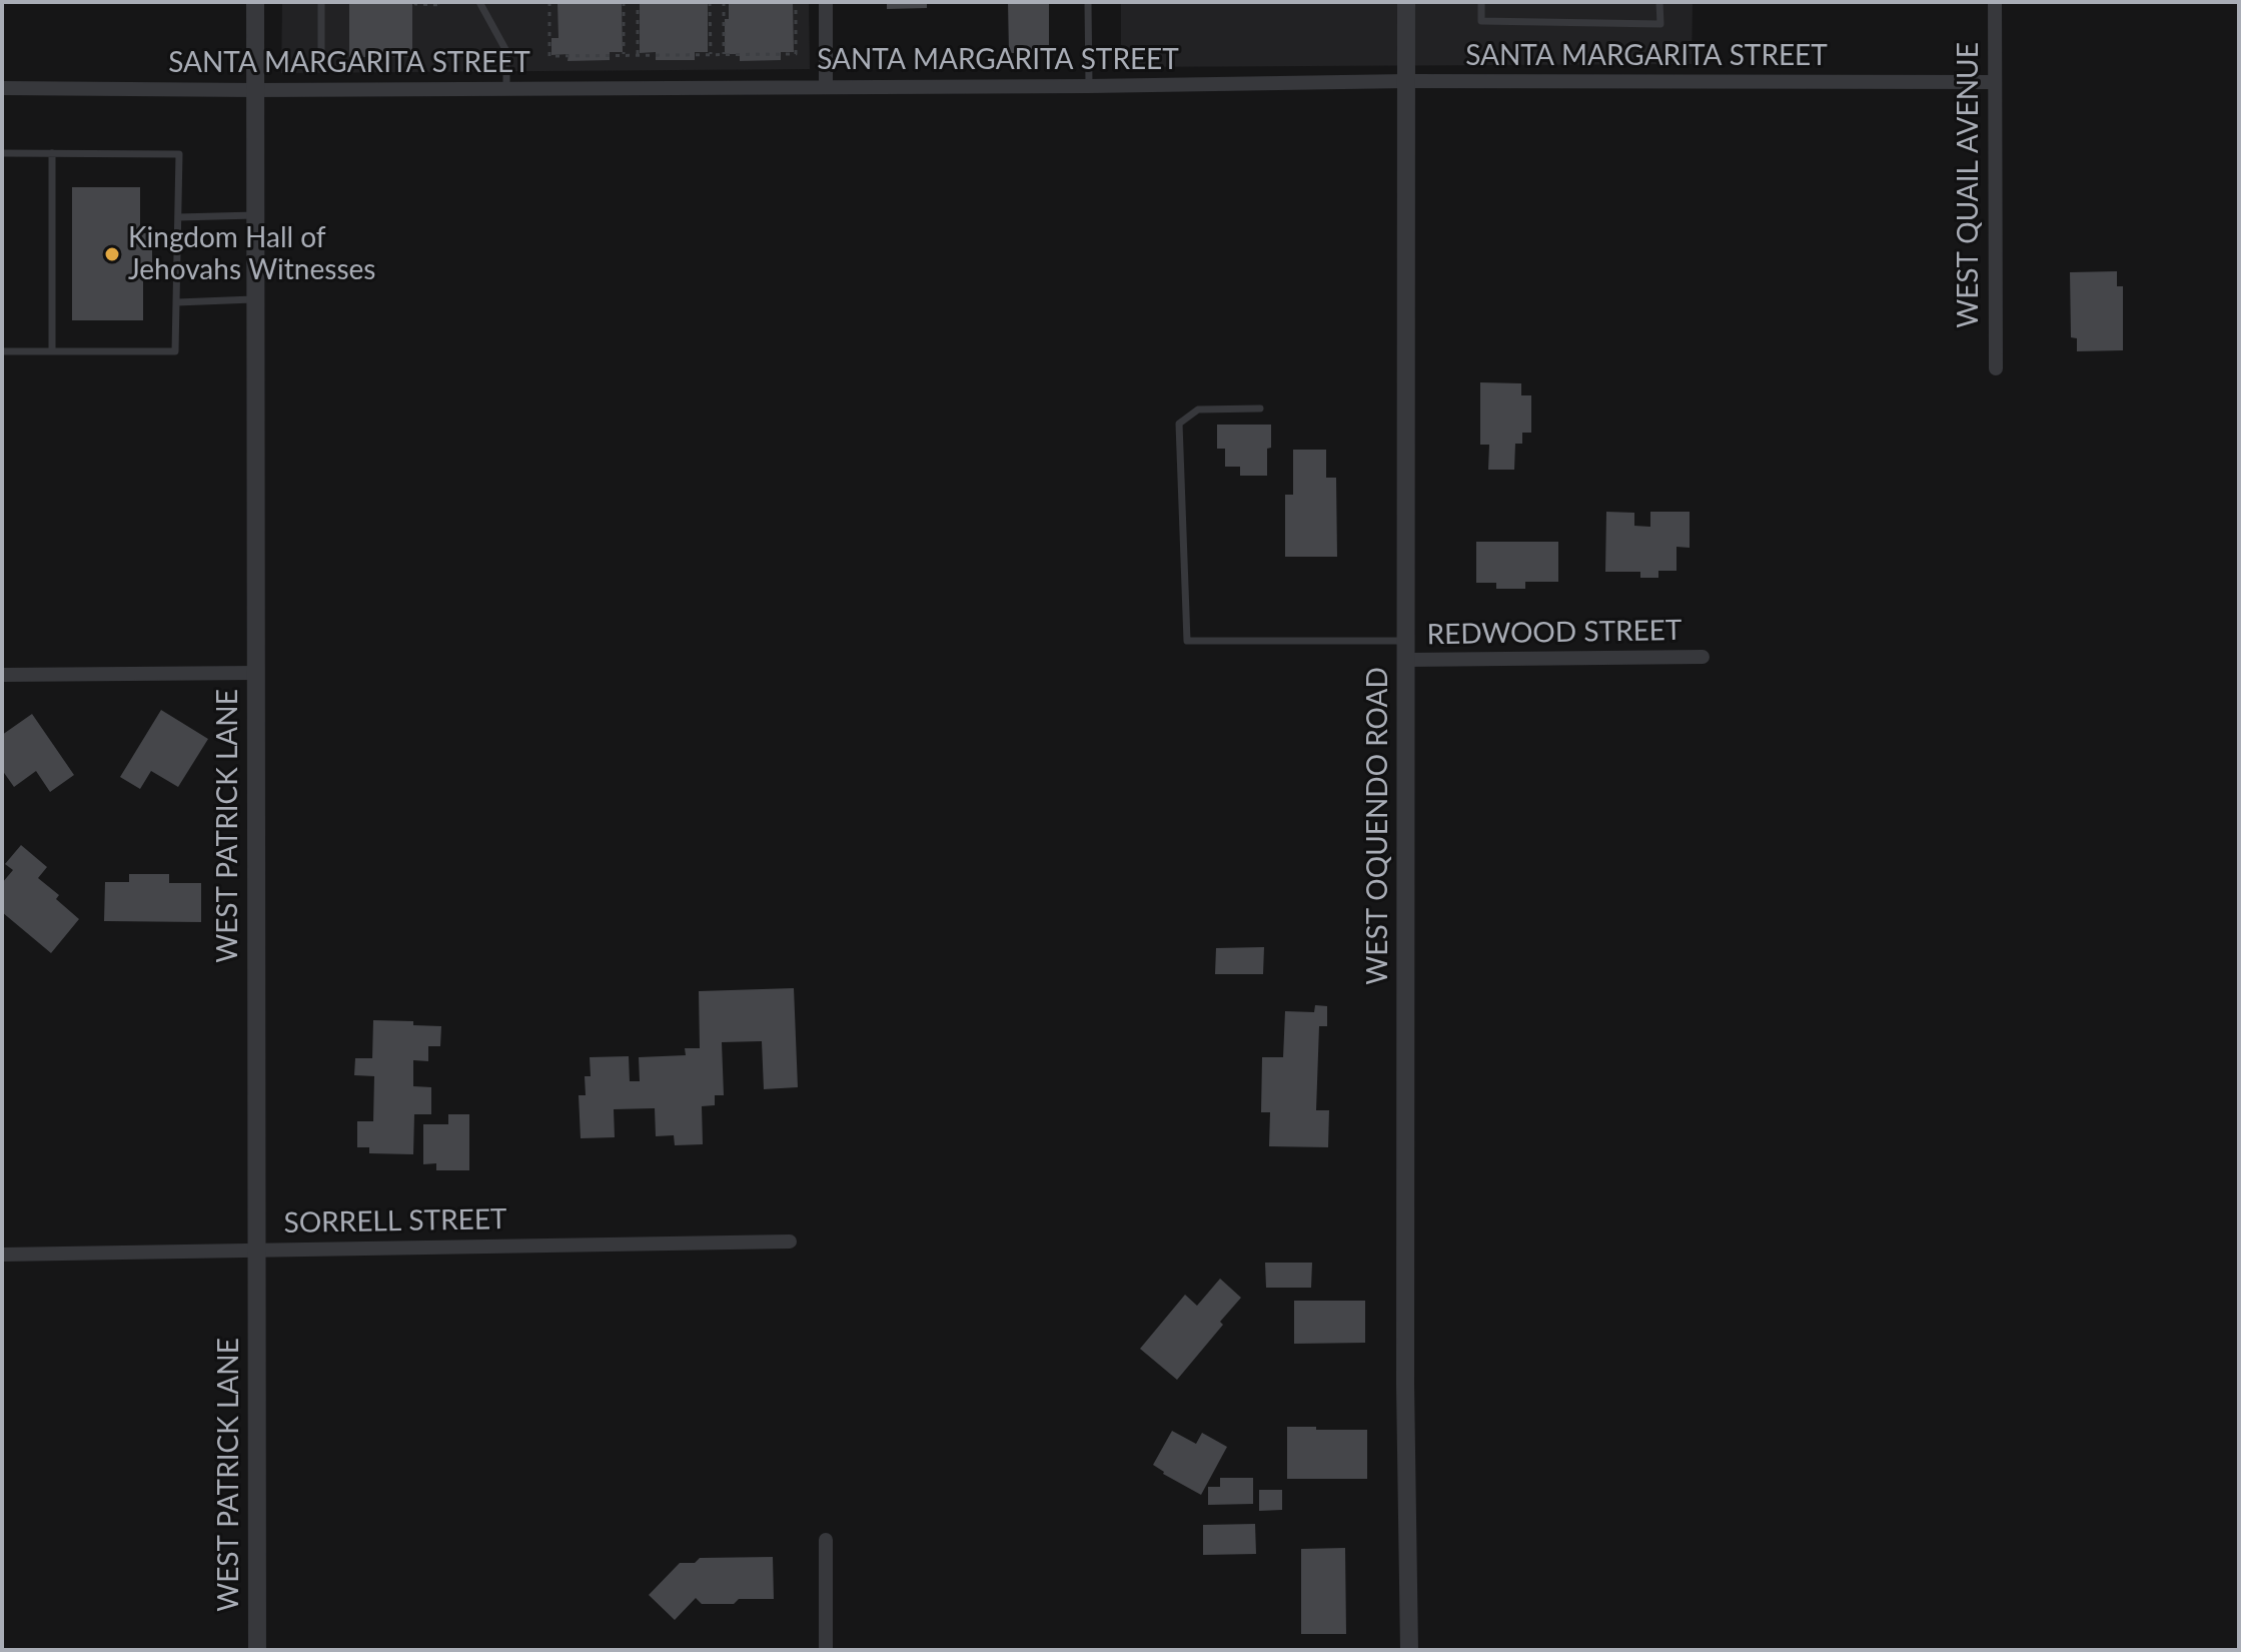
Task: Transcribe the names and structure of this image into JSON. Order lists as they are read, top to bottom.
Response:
{
  "streets": {
    "street": [
      "SANTA MARGARITA STREET",
      "WEST QUAIL AVENUE",
      "REDWOOD STREET",
      "WEST PATRICK LANE",
      "WEST OQUENDO ROAD",
      "SORRELL STREET"
    ]
  },
  "crossings": [
    ["SANTA MARGARITA STREET", "WEST QUAIL AVENUE"],
    ["SANTA MARGARITA STREET", "WEST PATRICK LANE"],
    ["SANTA MARGARITA STREET", "WEST OQUENDO ROAD"],
    ["REDWOOD STREET", "WEST OQUENDO ROAD"],
    ["WEST PATRICK LANE", "SORRELL STREET"]
  ],
  "places": ["Kingdom Hall of Jehovahs Witnesses"]
}
